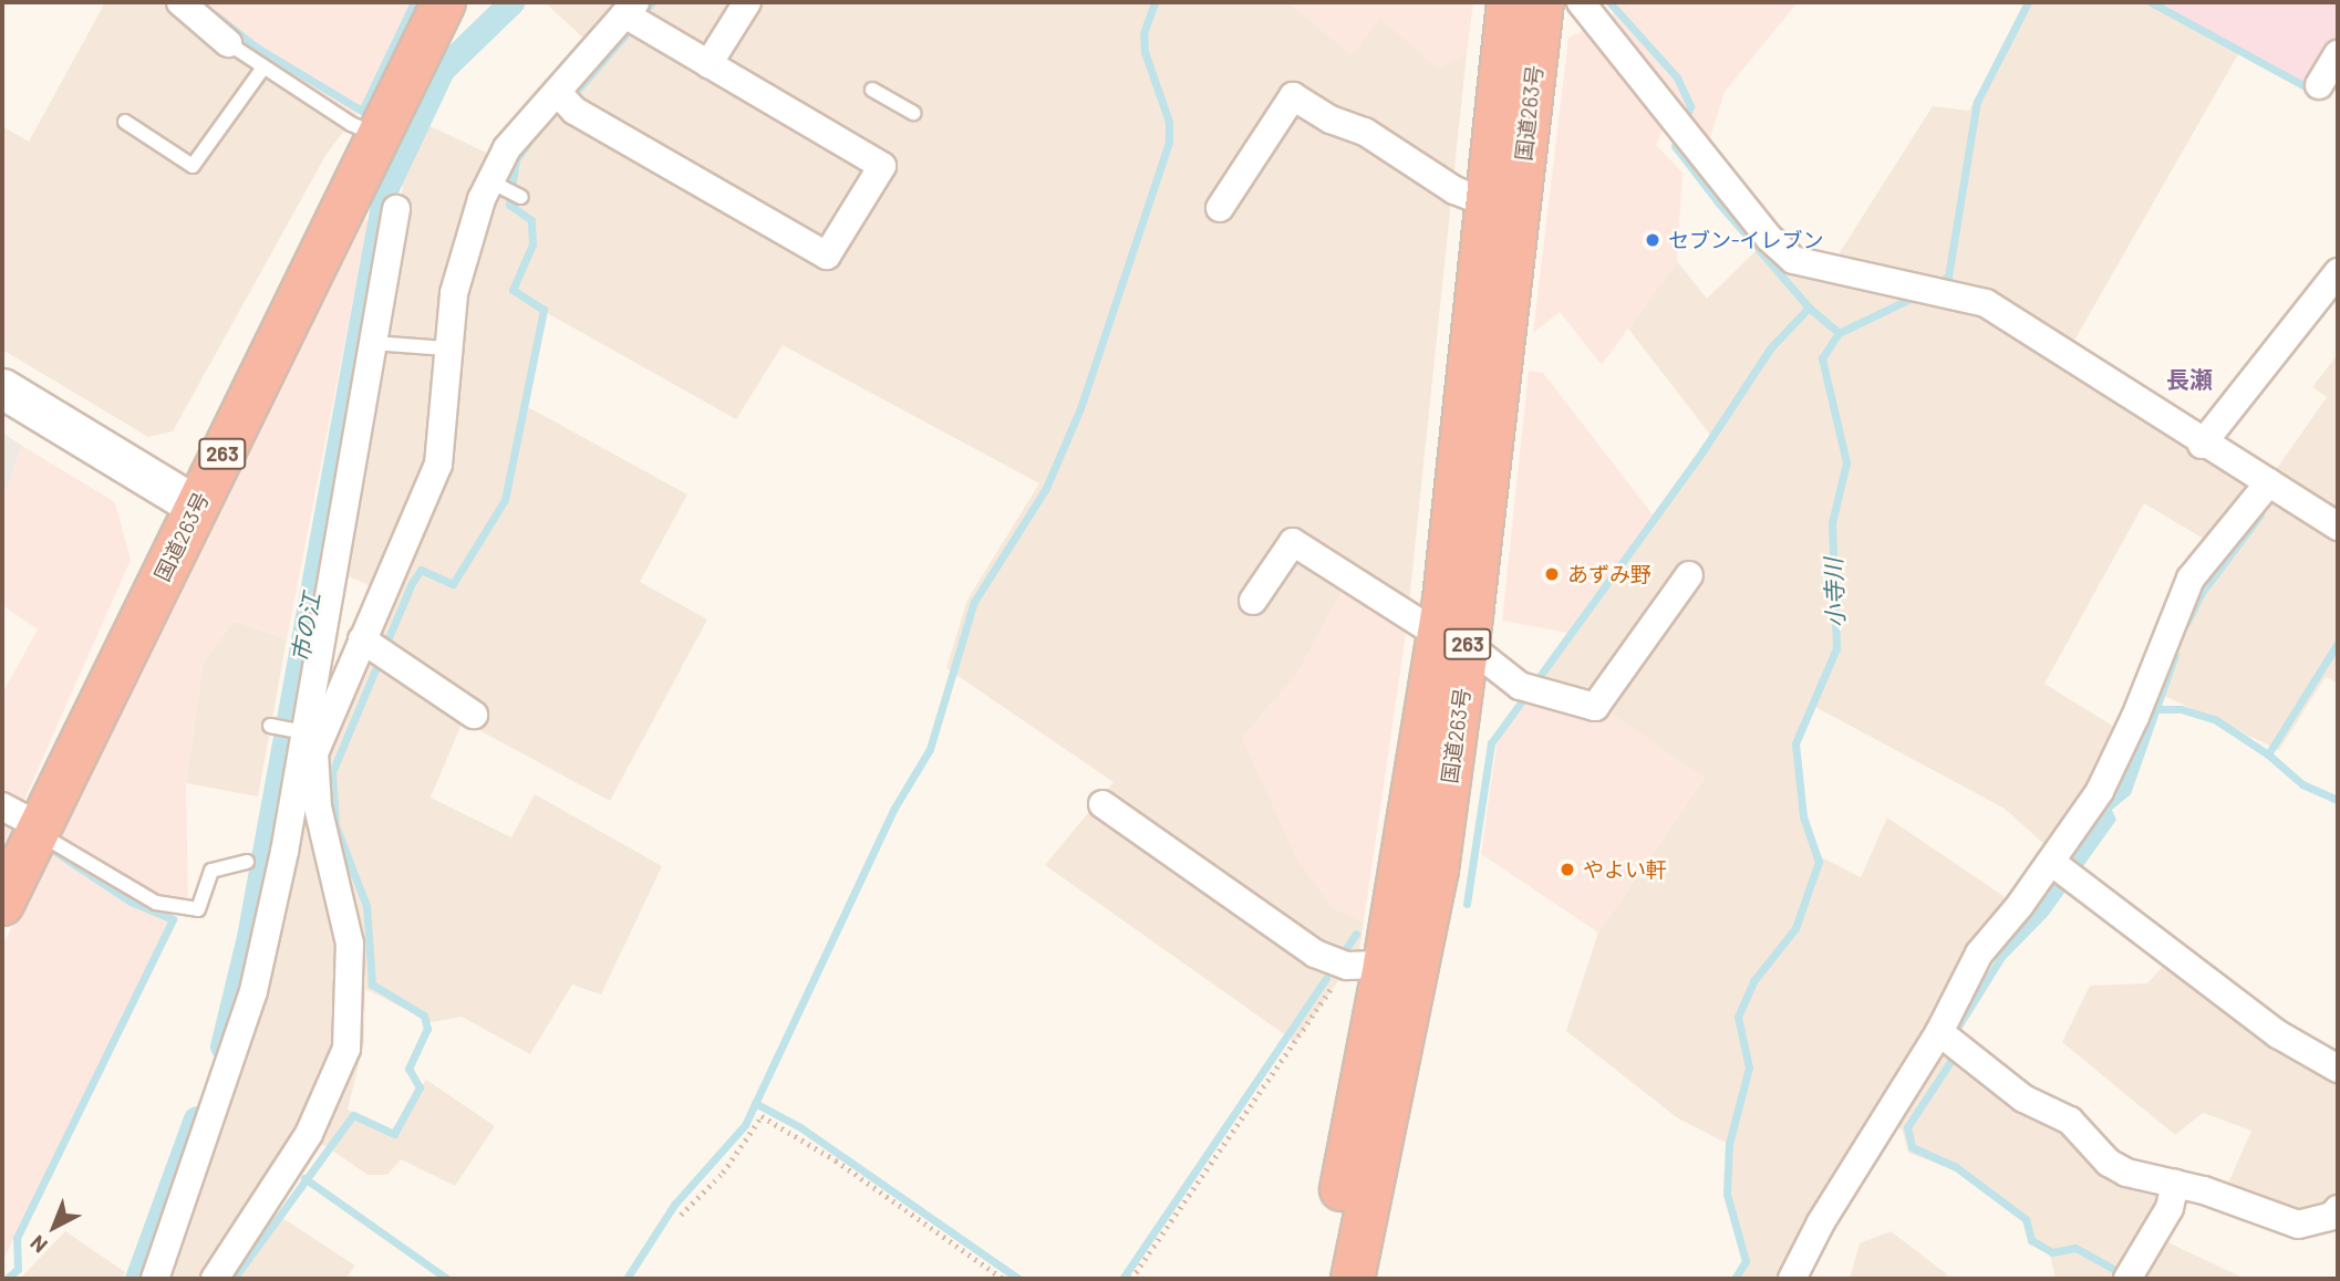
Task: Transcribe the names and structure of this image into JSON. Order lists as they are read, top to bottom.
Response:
{
  "streets": {
    "highway": ["国道263号", "263"]
  },
  "districts": ["長瀬"],
  "water": ["小寺川", "市の江"],
  "places": ["セブン-イレブン", "あずみ野", "やよい軒"],
  "north": "bottom left"
}
